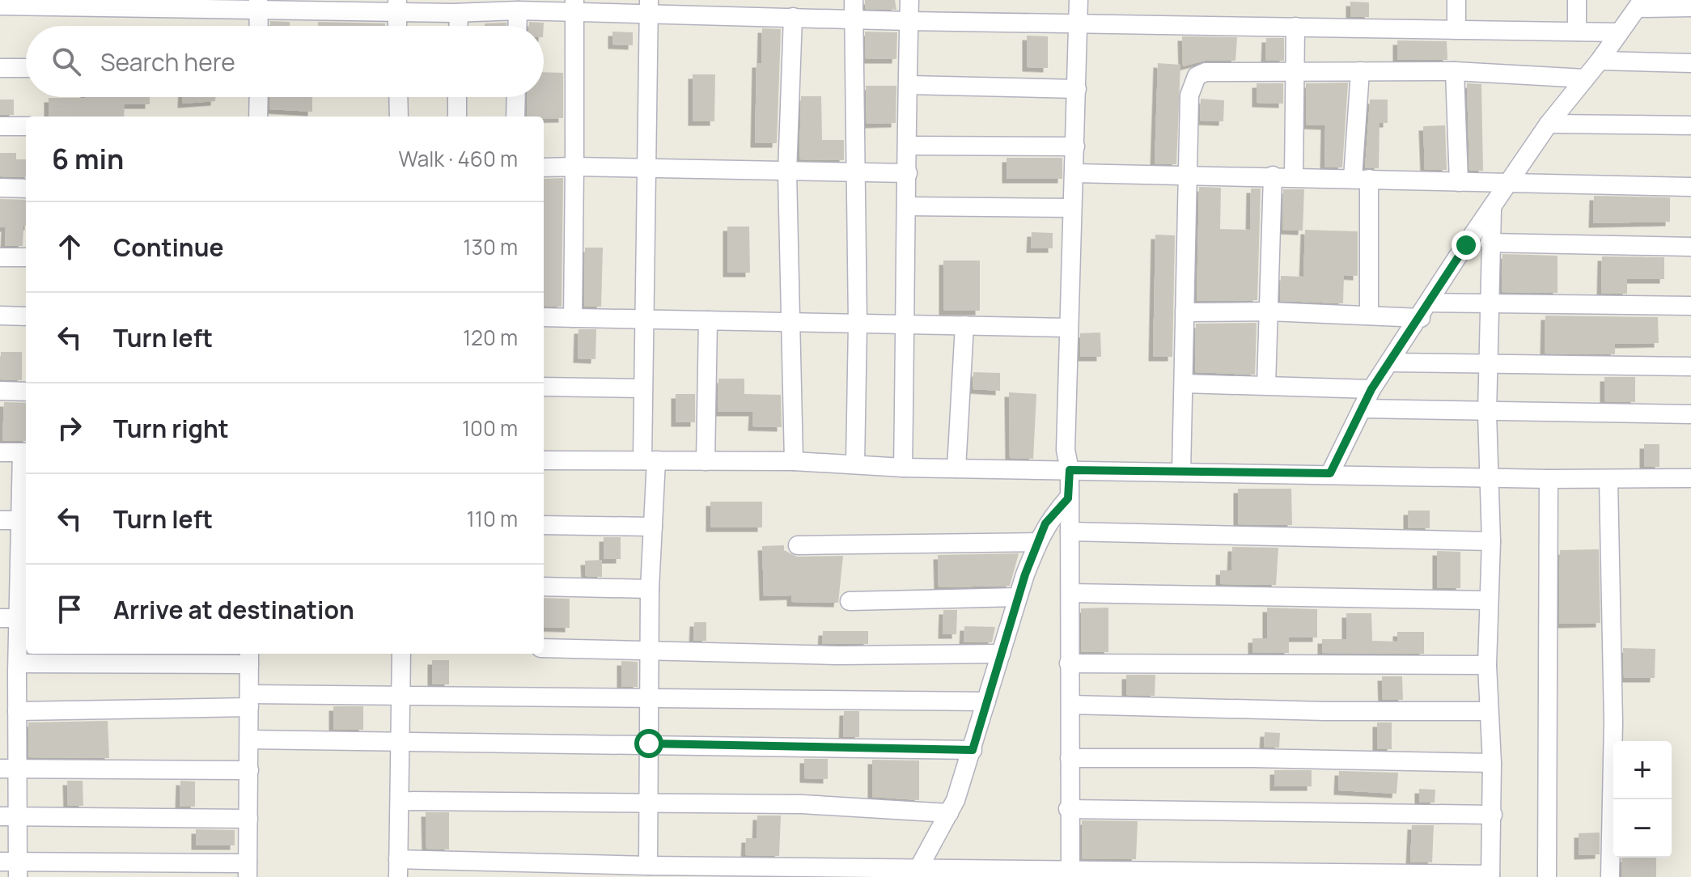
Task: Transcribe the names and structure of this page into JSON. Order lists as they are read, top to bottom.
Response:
{
  "page": {
    "search": "Search here",
    "heading": ["6 min", "Walk · 460 m"],
    "list": [
      ["Continue", "130 m"],
      ["Turn left", "120 m"],
      ["Turn right", "100 m"],
      ["Turn left", "110 m"],
      "Arrive at destination"
    ],
    "map_buttons": ["+", "−"]
  }
}
